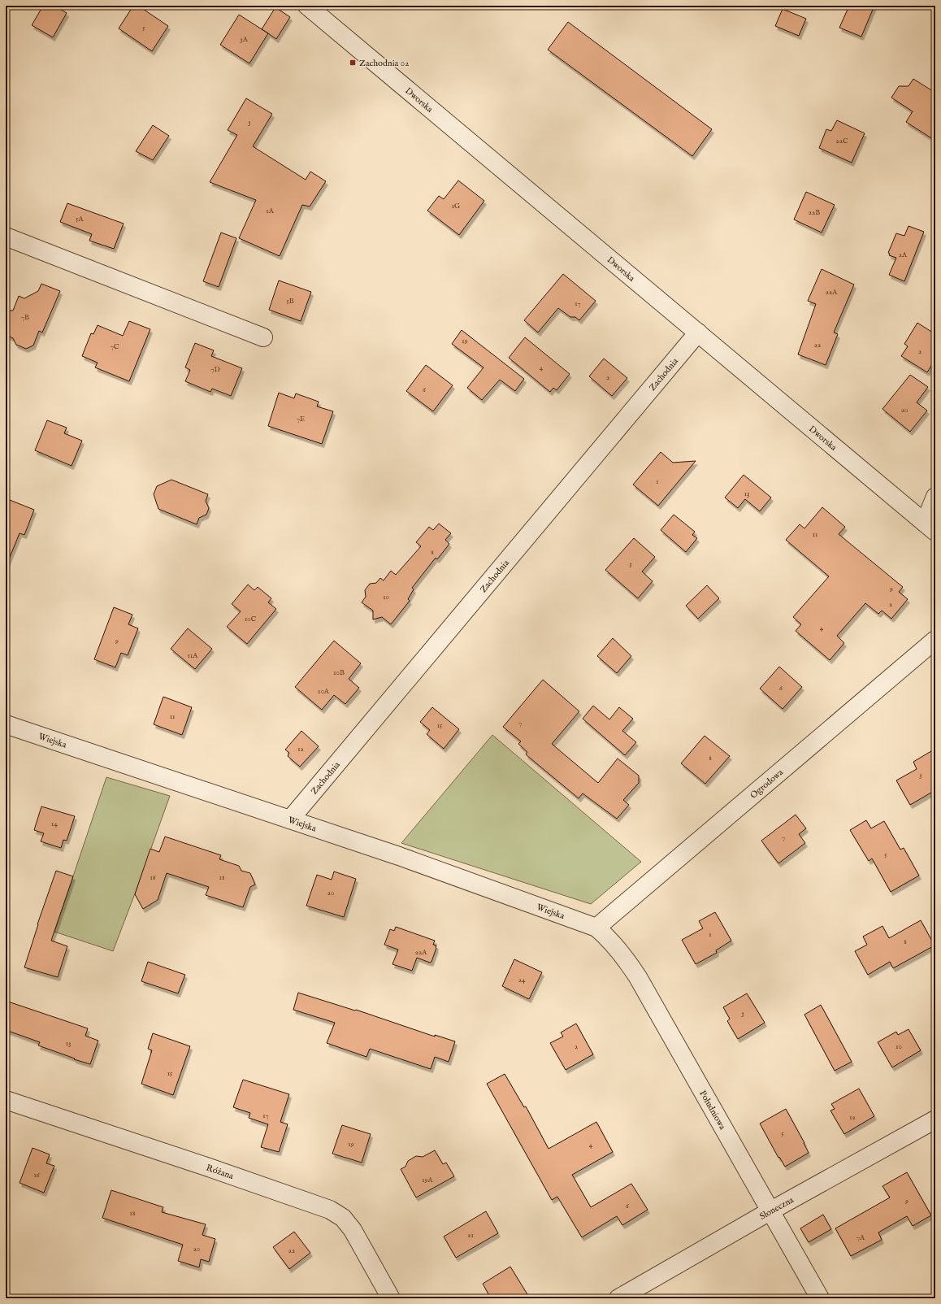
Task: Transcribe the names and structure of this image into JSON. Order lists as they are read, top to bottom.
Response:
{
  "streets": {
    "street": [
      "Dworska",
      "Zachodnia",
      "Wiejska",
      "Ogrodowa",
      "Południowa",
      "Różana",
      "Słoneczna"
    ]
  },
  "crossings": [
    ["Dworska", "Zachodnia"],
    ["Zachodnia", "Wiejska"],
    ["Wiejska", "Ogrodowa"],
    ["Wiejska", "Południowa"],
    ["Ogrodowa", "Południowa"],
    ["Południowa", "Słoneczna"]
  ],
  "places": {
    "transit": ["Zachodnia 02"]
  },
  "house_numbers": [
    "5",
    "3A",
    "3",
    "22C",
    "1G",
    "1A",
    "22B",
    "5A",
    "2A",
    "22A",
    "5B",
    "17",
    "7B",
    "19",
    "22",
    "7C",
    "2",
    "4",
    "7D",
    "2",
    "6",
    "20",
    "7E",
    "1",
    "13",
    "11",
    "8",
    "3",
    "9",
    "10",
    "2",
    "10C",
    "4",
    "9",
    "11A",
    "10B",
    "6",
    "10A",
    "11",
    "7",
    "15",
    "12",
    "8",
    "3",
    "14",
    "7",
    "5",
    "16",
    "18",
    "20",
    "1",
    "8",
    "22A",
    "24",
    "3",
    "13",
    "2",
    "10",
    "15",
    "17",
    "12",
    "5",
    "19",
    "4",
    "16",
    "19A",
    "9",
    "6",
    "18",
    "21",
    "7A",
    "20",
    "22"
  ]
}
